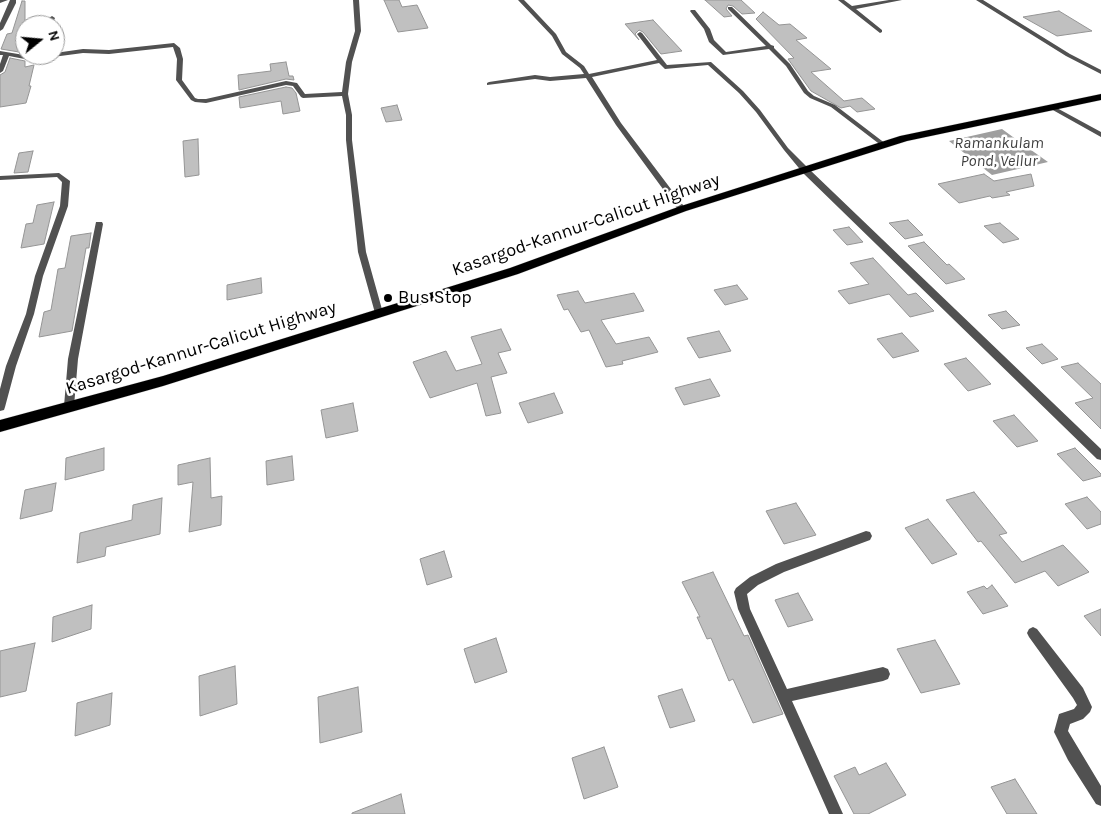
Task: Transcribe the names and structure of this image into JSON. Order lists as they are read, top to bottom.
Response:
{
  "streets": {
    "highway": ["Kasargod-Kannur-Calicut Highway"]
  },
  "water": ["Ramankulam Pond, Vellur"],
  "places": ["Bus Stop"],
  "north": "right"
}
